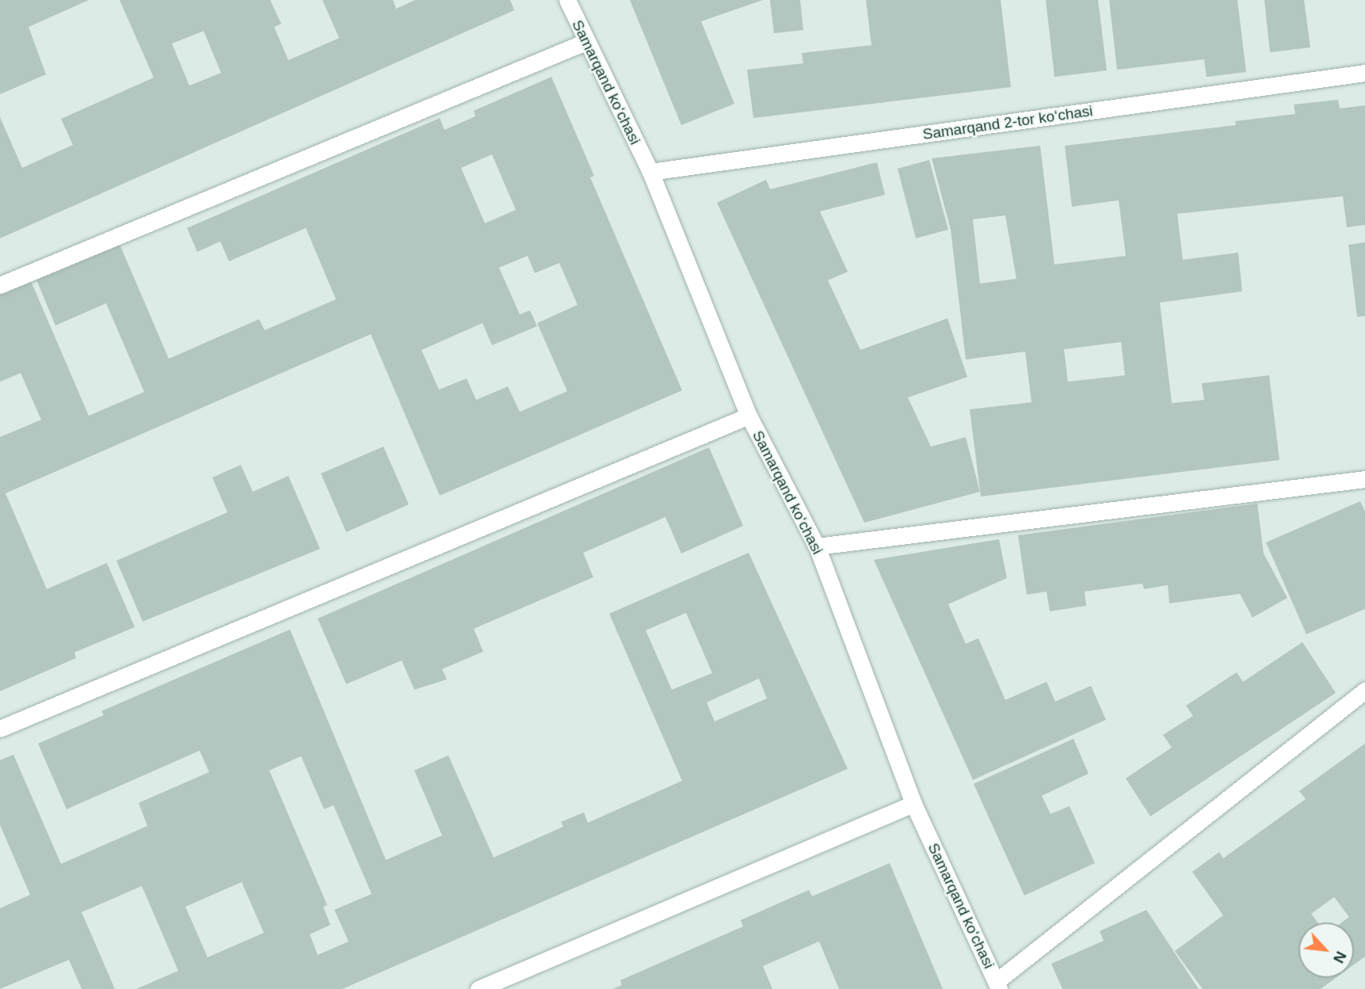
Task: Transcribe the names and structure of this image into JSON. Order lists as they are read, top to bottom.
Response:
{
  "streets": {
    "street": ["Samarqand ko‘chasi", "Samarqand 2-tor koʻchasi"]
  },
  "crossings": [
    ["Samarqand ko‘chasi", "Samarqand 2-tor koʻchasi"]
  ],
  "north": "bottom right"
}
